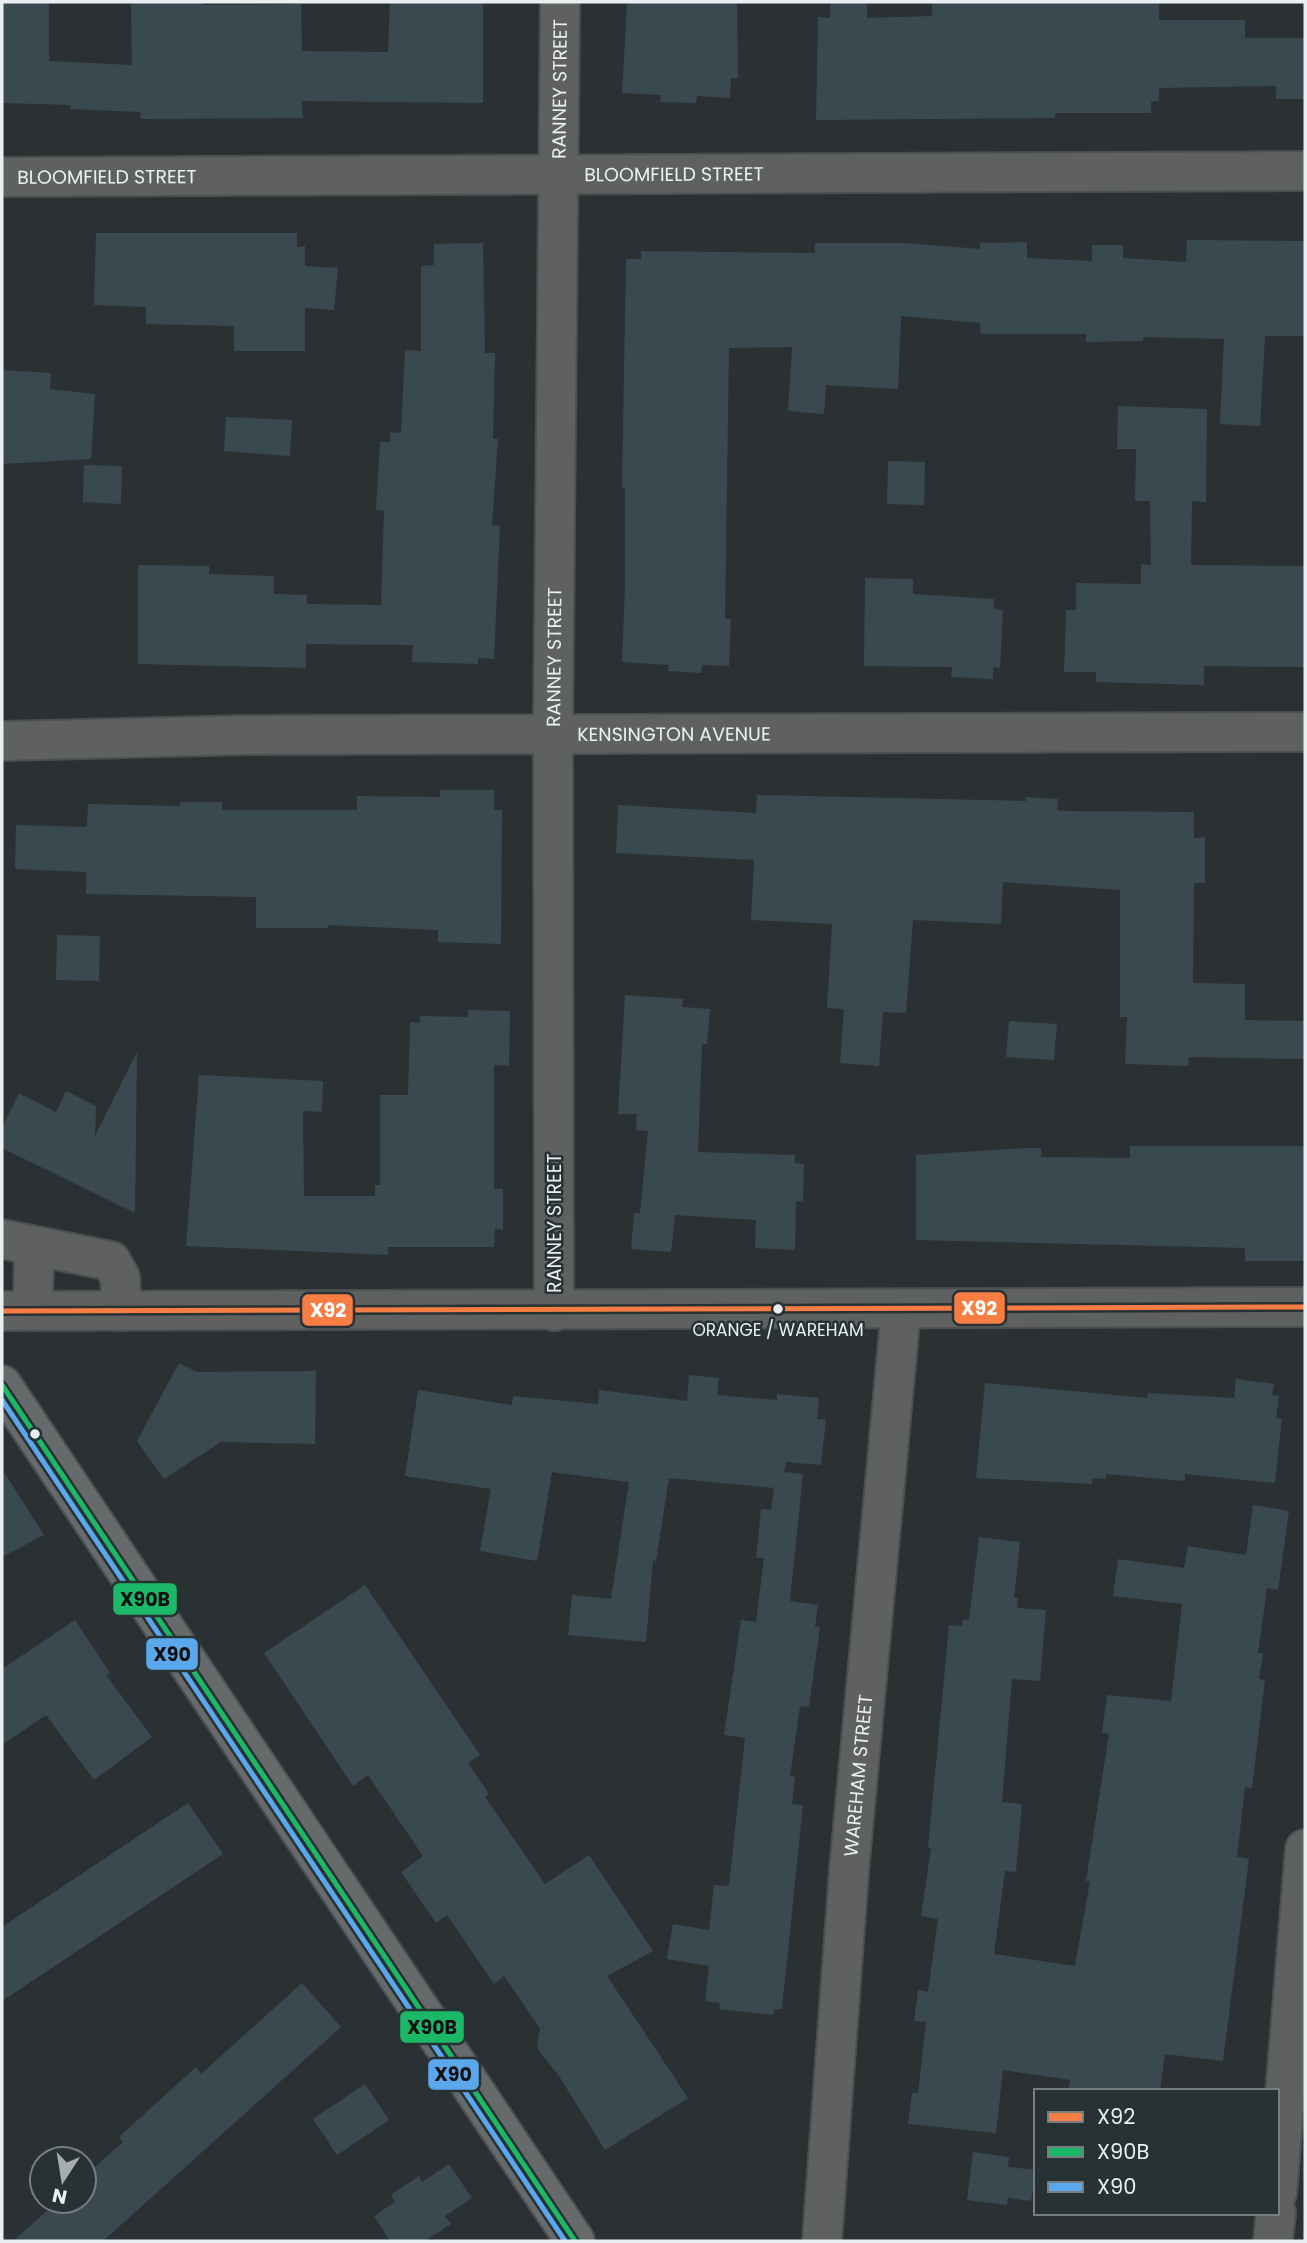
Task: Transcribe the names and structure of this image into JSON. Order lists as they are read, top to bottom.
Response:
{
  "streets": {
    "street": [
      "RANNEY STREET",
      "BLOOMFIELD STREET",
      "KENSINGTON AVENUE",
      "WAREHAM STREET"
    ]
  },
  "crossings": [
    ["RANNEY STREET", "BLOOMFIELD STREET"],
    ["RANNEY STREET", "KENSINGTON AVENUE"]
  ],
  "places": ["ORANGE / WAREHAM"],
  "lines": ["transit line X92", "transit line X90B", "transit line X90"],
  "legend": ["X92", "X90B", "X90"],
  "north": "bottom"
}
